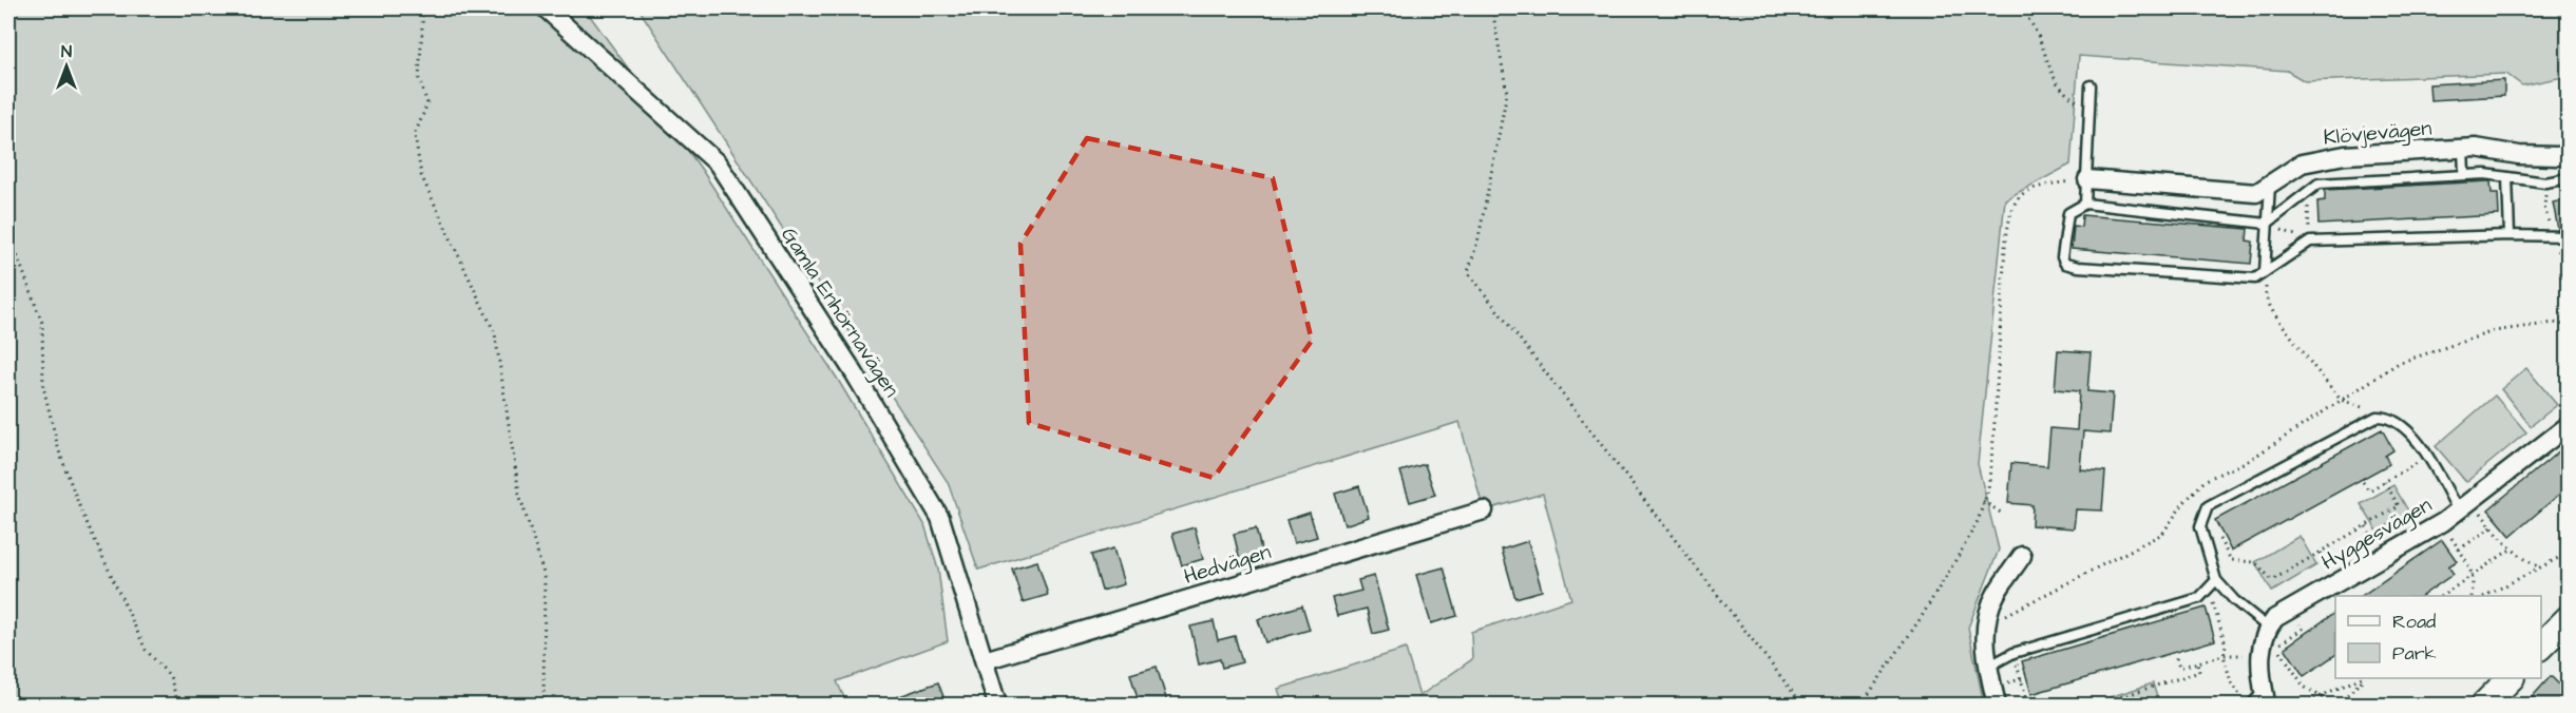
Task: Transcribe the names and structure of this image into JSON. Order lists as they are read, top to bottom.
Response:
{
  "streets": {
    "street": [
      "Klövjevägen",
      "Gamla Enhörnavägen",
      "Hyggesvägen",
      "Hedvägen"
    ]
  },
  "crossings": [
    ["Gamla Enhörnavägen", "Hedvägen"]
  ],
  "legend": ["Road", "Park"],
  "north": "top"
}
